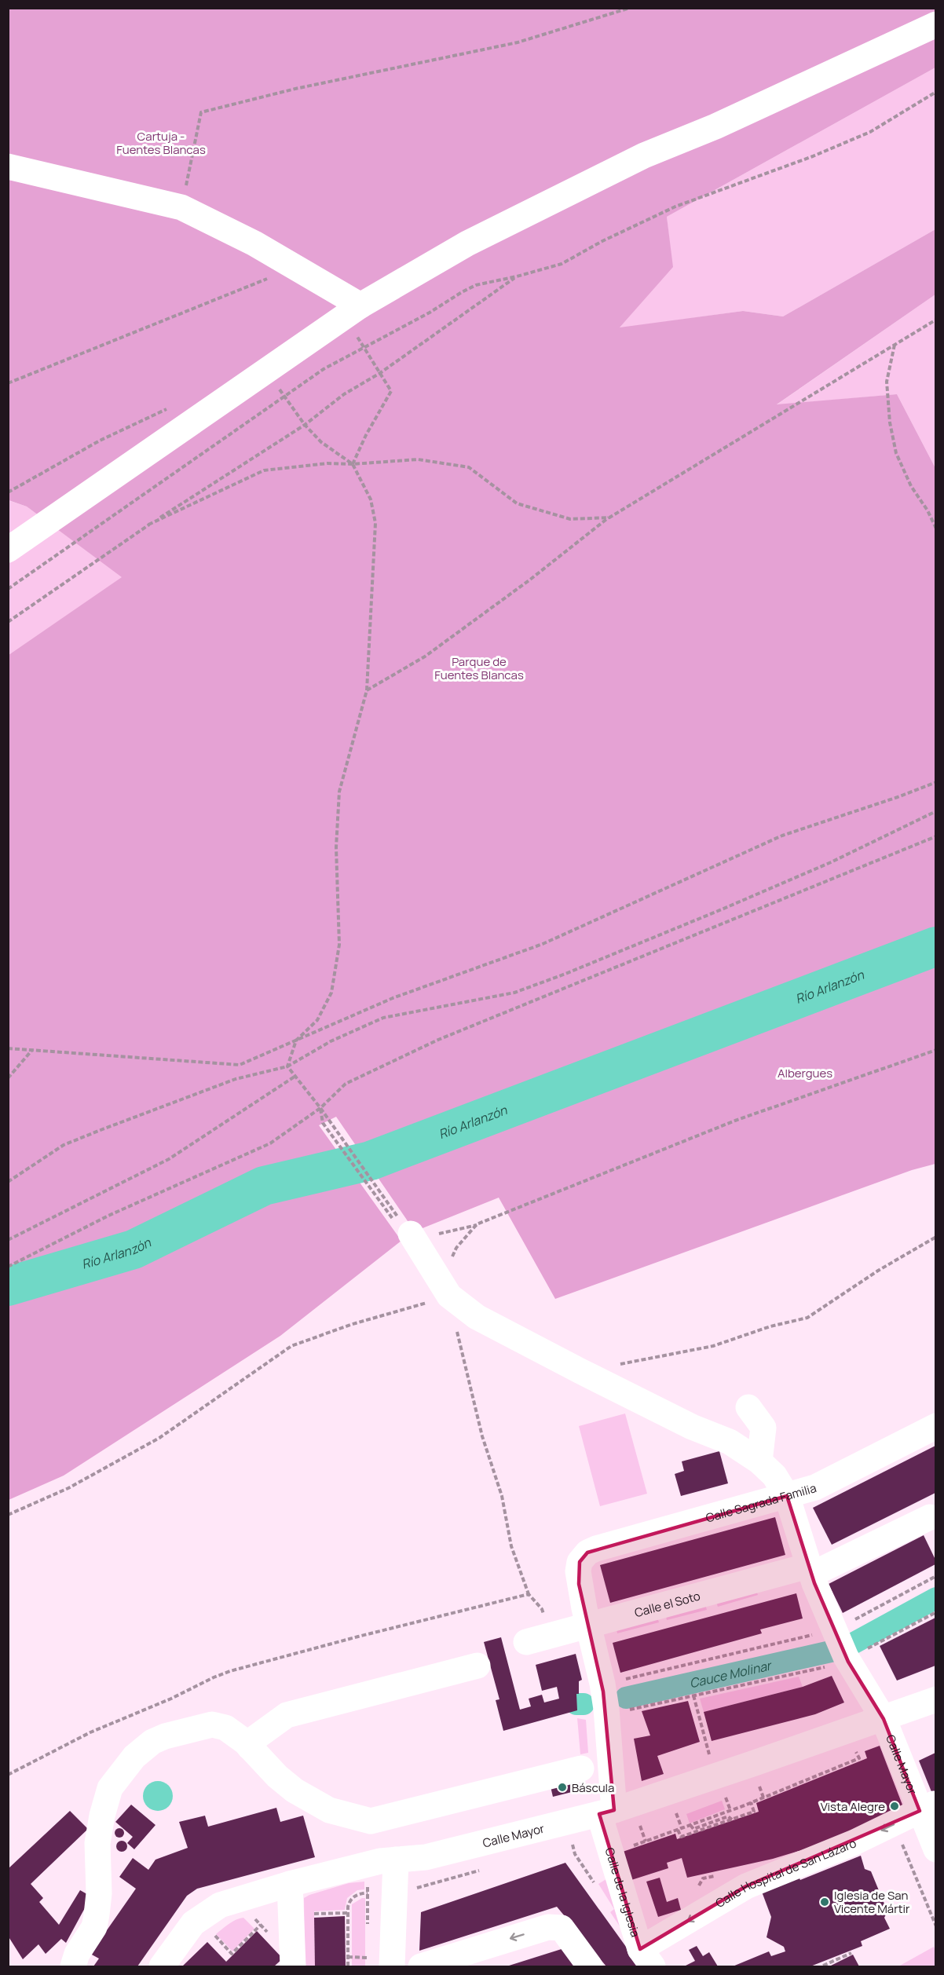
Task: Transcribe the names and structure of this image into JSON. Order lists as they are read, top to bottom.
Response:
{
  "streets": {
    "street": [
      "Calle Sagrada Familia",
      "Calle el Soto",
      "Calle Mayor",
      "Calle Hospital de San Lázaro",
      "Calle de la Iglesia"
    ]
  },
  "crossings": [
    ["Calle Sagrada Familia", "Calle de la Iglesia"],
    ["Calle el Soto", "Calle de la Iglesia"],
    ["Calle Mayor", "Calle Hospital de San Lázaro"],
    ["Calle Mayor", "Calle de la Iglesia"],
    ["Calle Hospital de San Lázaro", "Calle de la Iglesia"]
  ],
  "one_way": ["Calle Hospital de San Lázaro"],
  "water": ["Río Arlanzón", "Cauce Molinar"],
  "parks": ["Cartuja - Fuentes Blancas", "Parque de Fuentes Blancas", "Albergues"],
  "places": ["Báscula", "Vista Alegre", "Iglesia de San Vicente Mártir"]
}
